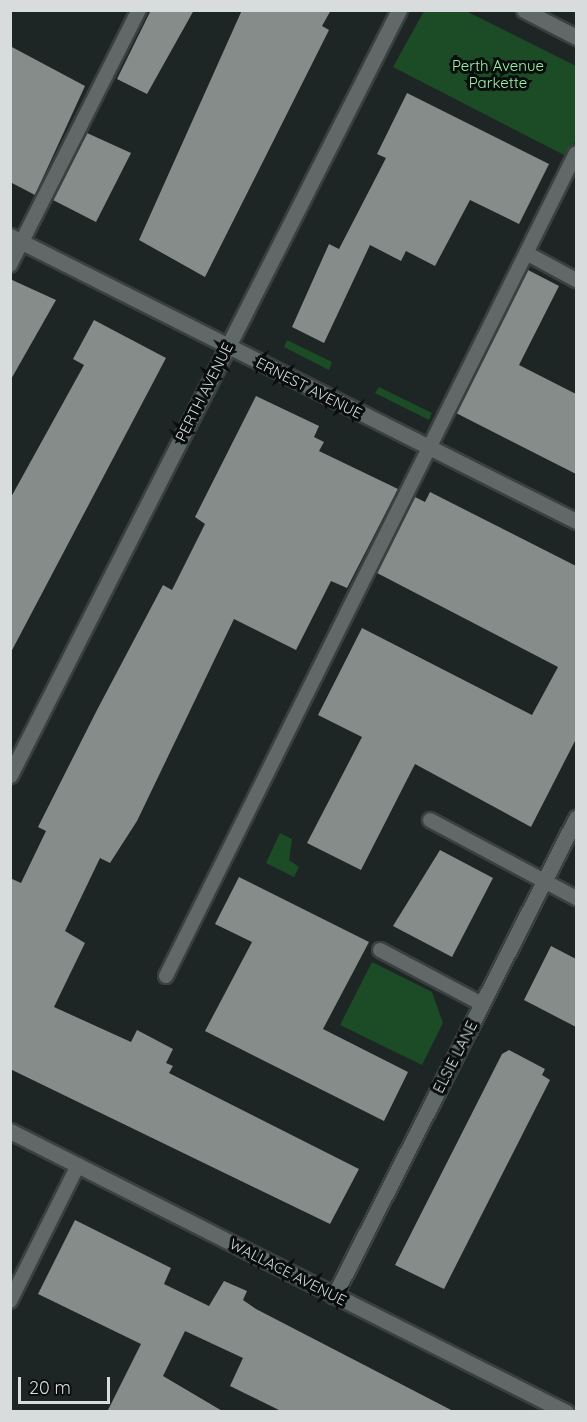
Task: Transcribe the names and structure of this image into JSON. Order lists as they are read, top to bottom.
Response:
{
  "streets": {
    "street": [
      "ERNEST AVENUE",
      "PERTH AVENUE",
      "ELSIE LANE",
      "WALLACE AVENUE"
    ]
  },
  "crossings": [
    ["ERNEST AVENUE", "PERTH AVENUE"],
    ["ELSIE LANE", "WALLACE AVENUE"]
  ],
  "parks": ["Perth Avenue Parkette"],
  "scale_bar": "20 m"
}
